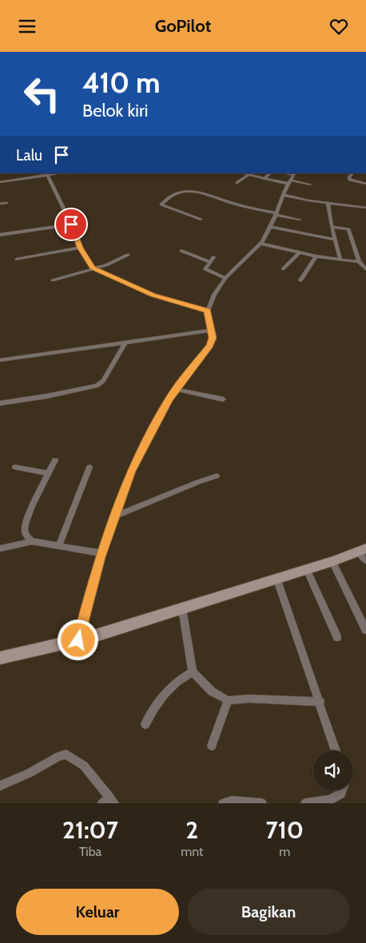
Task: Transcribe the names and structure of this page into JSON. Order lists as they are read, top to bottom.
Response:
{
  "page": {
    "header": "GoPilot",
    "turn": ["410 m", "Belok kiri"],
    "then": "Lalu",
    "eta": [
      "21:07",
      "Tiba",
      "2",
      "mnt",
      "710",
      "m"
    ],
    "buttons": ["Keluar", "Bagikan"]
  }
}
